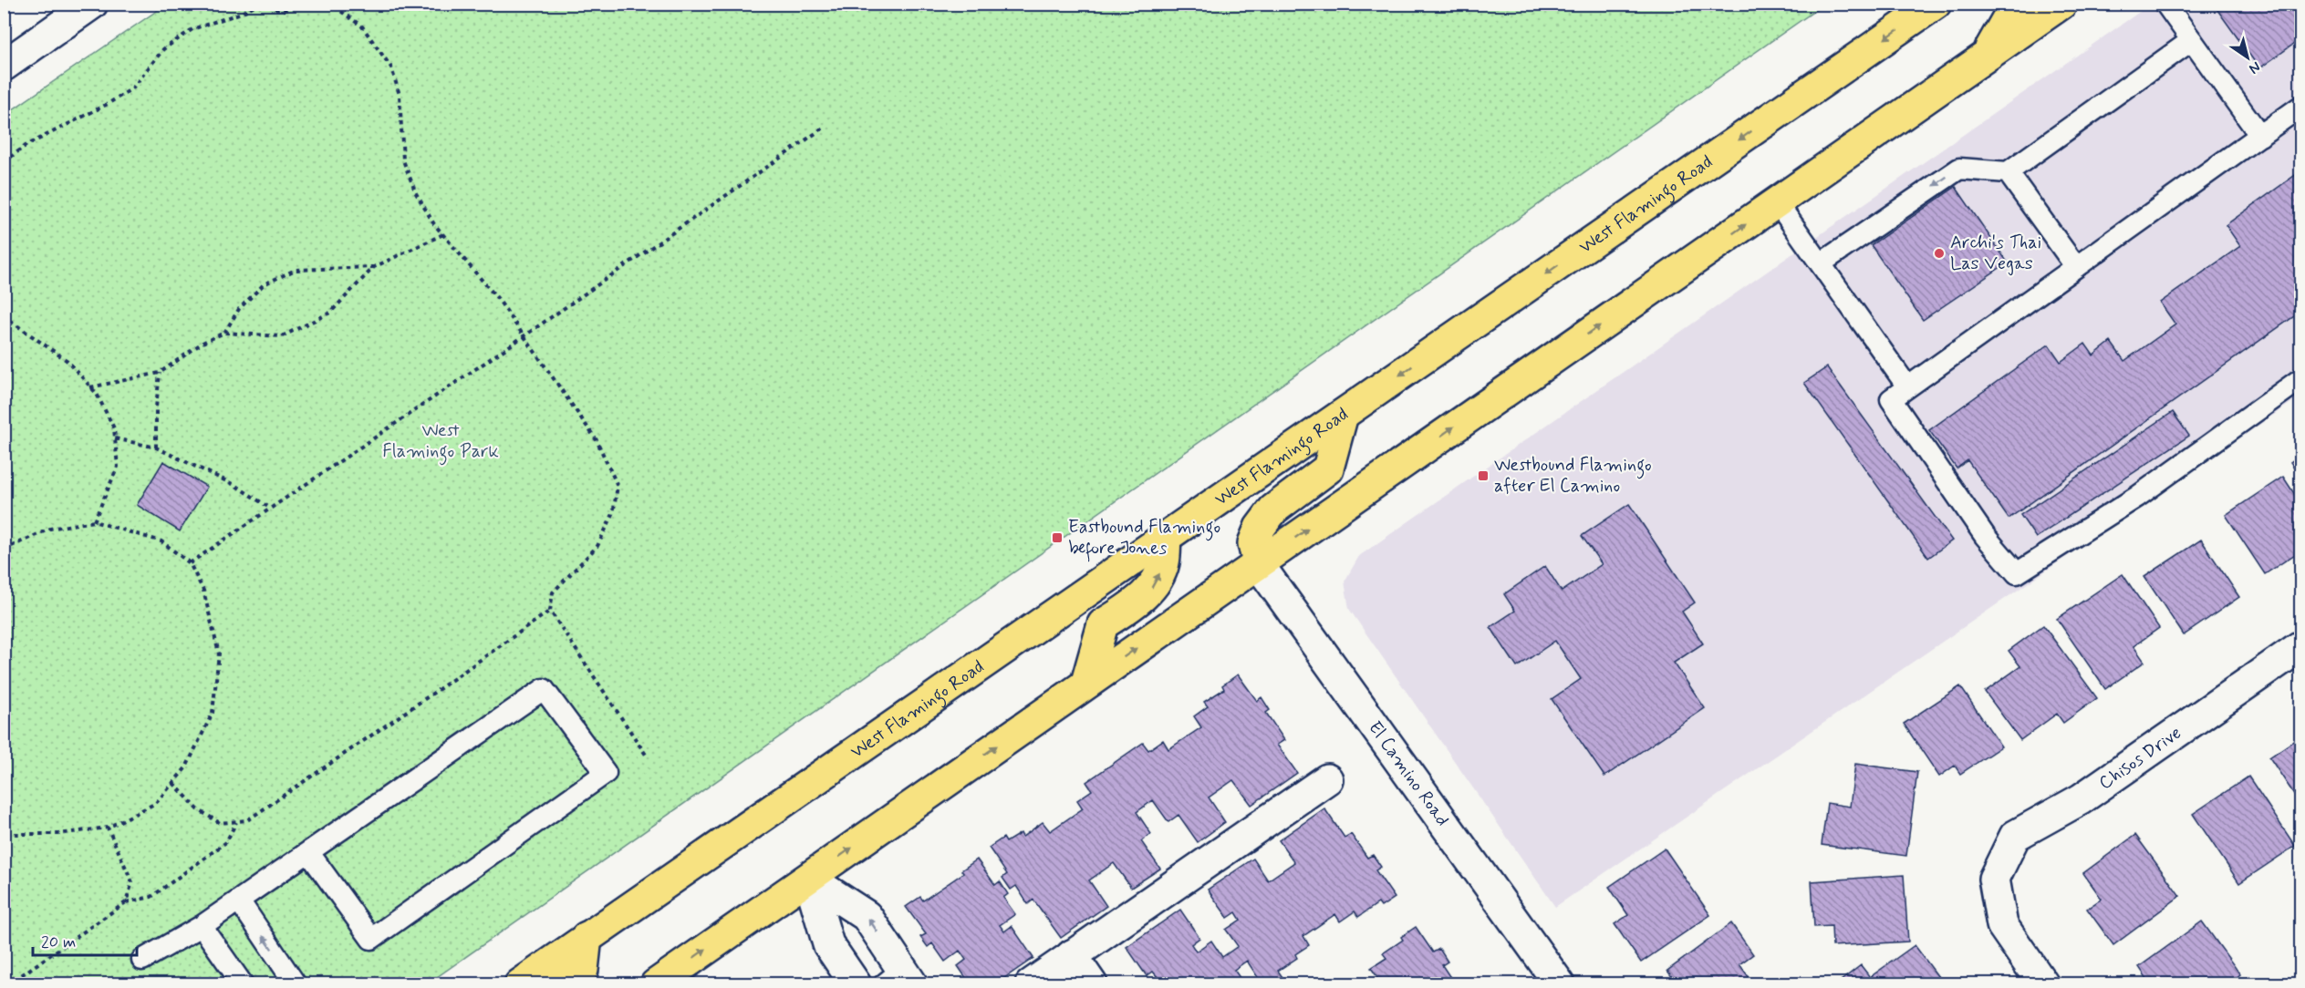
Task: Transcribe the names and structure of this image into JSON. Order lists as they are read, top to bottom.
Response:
{
  "streets": {
    "main road": ["West Flamingo Road"],
    "street": ["Chisos Drive", "El Camino Road"]
  },
  "parks": ["West Flamingo Park"],
  "places": {
    "other": ["Archi's Thai Las Vegas"],
    "transit": ["Westbound Flamingo after El Camino", "Eastbound Flamingo before Jones"]
  },
  "scale_bar": "20 m",
  "north": "bottom right"
}
